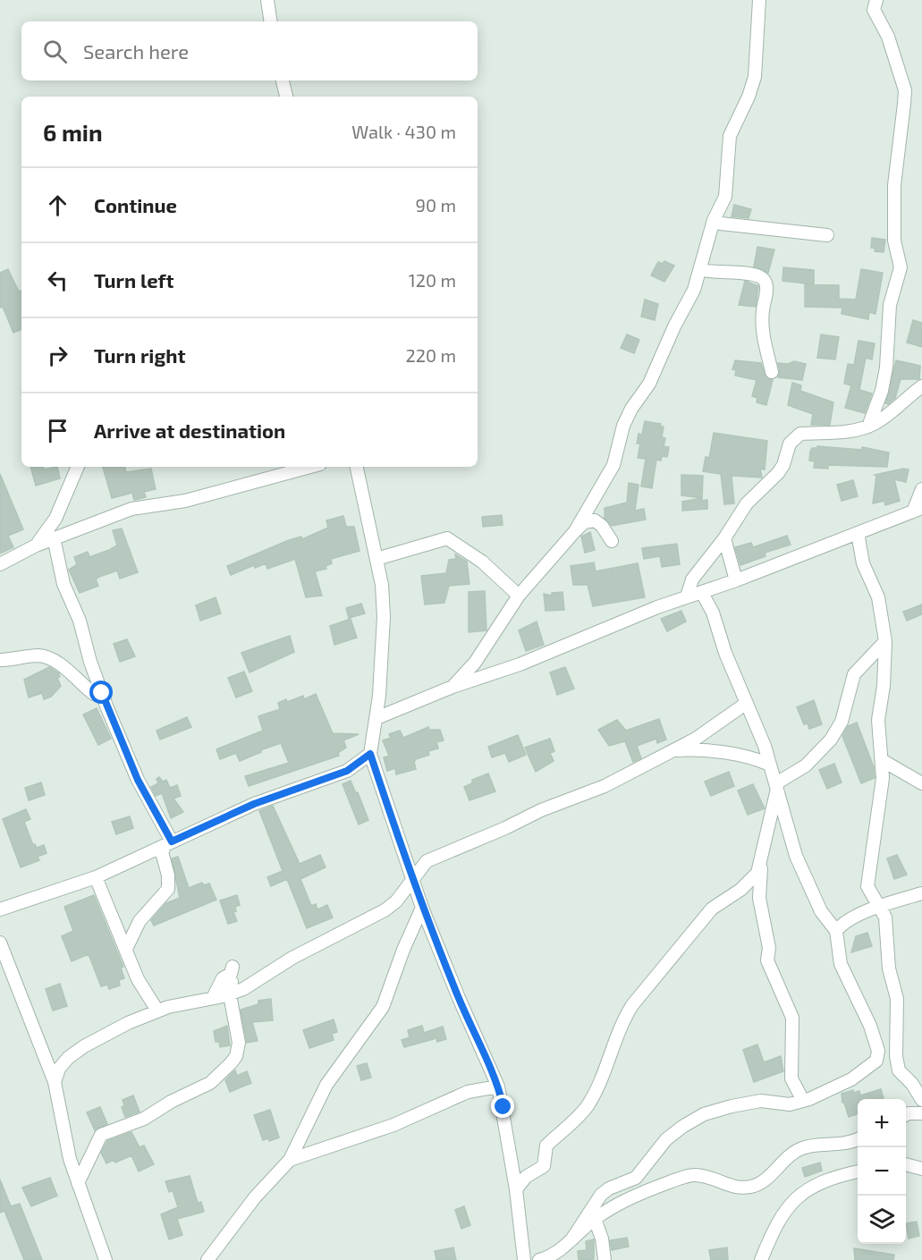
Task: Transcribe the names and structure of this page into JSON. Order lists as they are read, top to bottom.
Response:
{
  "page": {
    "search": "Search here",
    "heading": ["6 min", "Walk · 430 m"],
    "list": [
      ["Continue", "90 m"],
      ["Turn left", "120 m"],
      ["Turn right", "220 m"],
      "Arrive at destination"
    ],
    "map_buttons": ["+", "−"]
  }
}
